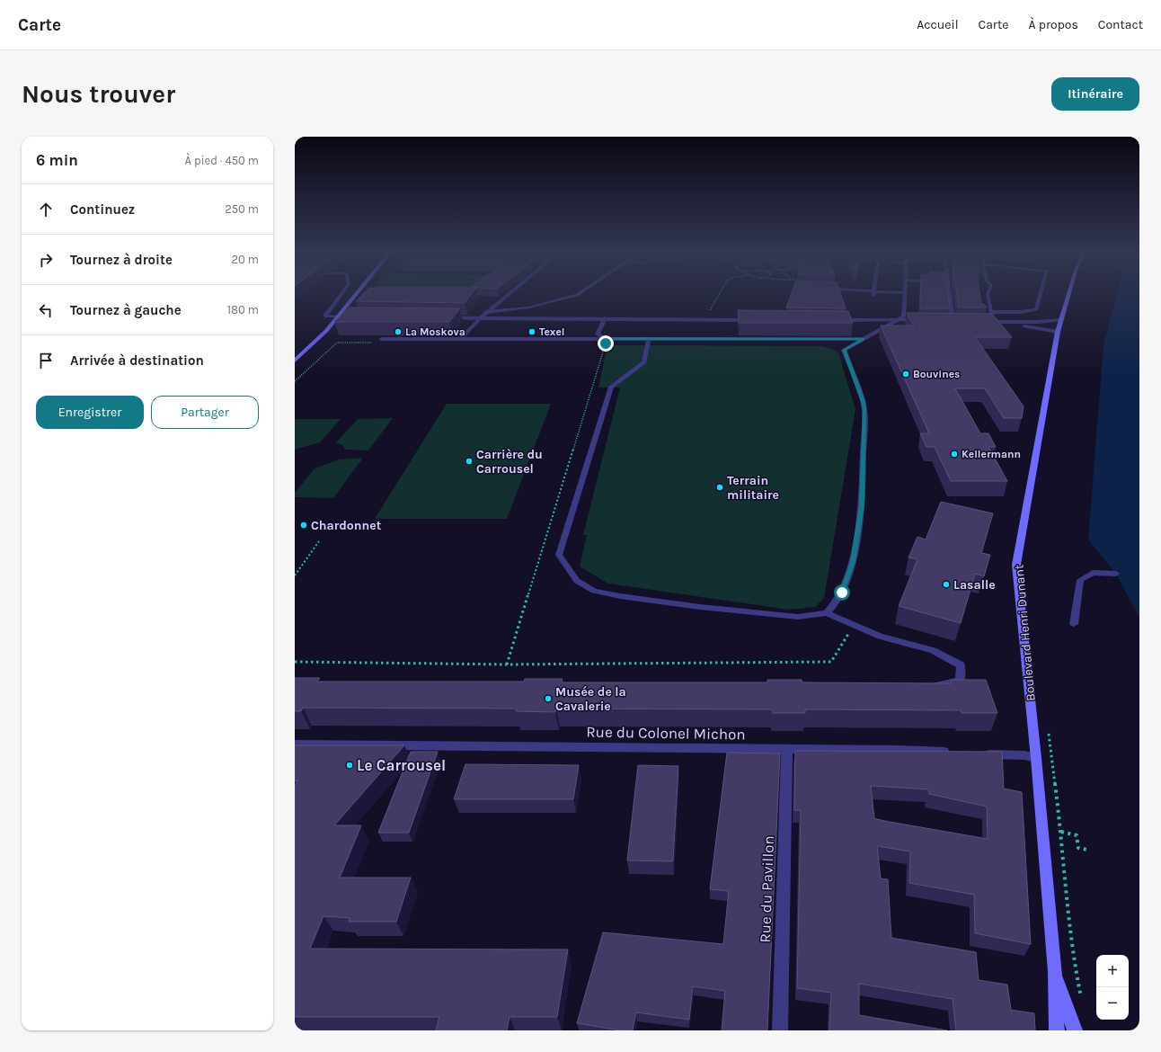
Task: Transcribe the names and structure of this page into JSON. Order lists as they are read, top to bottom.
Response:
{
  "streets": {
    "main road": ["Boulevard Henri Dunant"],
    "street": ["Rue du Colonel Michon", "Rue du Pavillon"]
  },
  "crossings": [
    ["Rue du Colonel Michon", "Rue du Pavillon"]
  ],
  "places": [
    "La Moskova",
    "Texel",
    "Bouvines",
    "Kellermann",
    "Carrière du Carrousel",
    "Terrain militaire",
    "Chardonnet",
    "Lasalle",
    "Musée de la Cavalerie",
    "Le Carrousel"
  ],
  "page": {
    "header": "Carte",
    "nav": [
      "Accueil",
      "Carte",
      "À propos",
      "Contact"
    ],
    "buttons": [
      "Itinéraire",
      ["Enregistrer", "Partager"]
    ],
    "title": "Nous trouver",
    "heading": ["6 min", "À pied · 450 m"],
    "list": [
      ["Continuez", "250 m"],
      ["Tournez à droite", "20 m"],
      ["Tournez à gauche", "180 m"],
      "Arrivée à destination"
    ],
    "map_buttons": ["+", "−"]
  }
}
